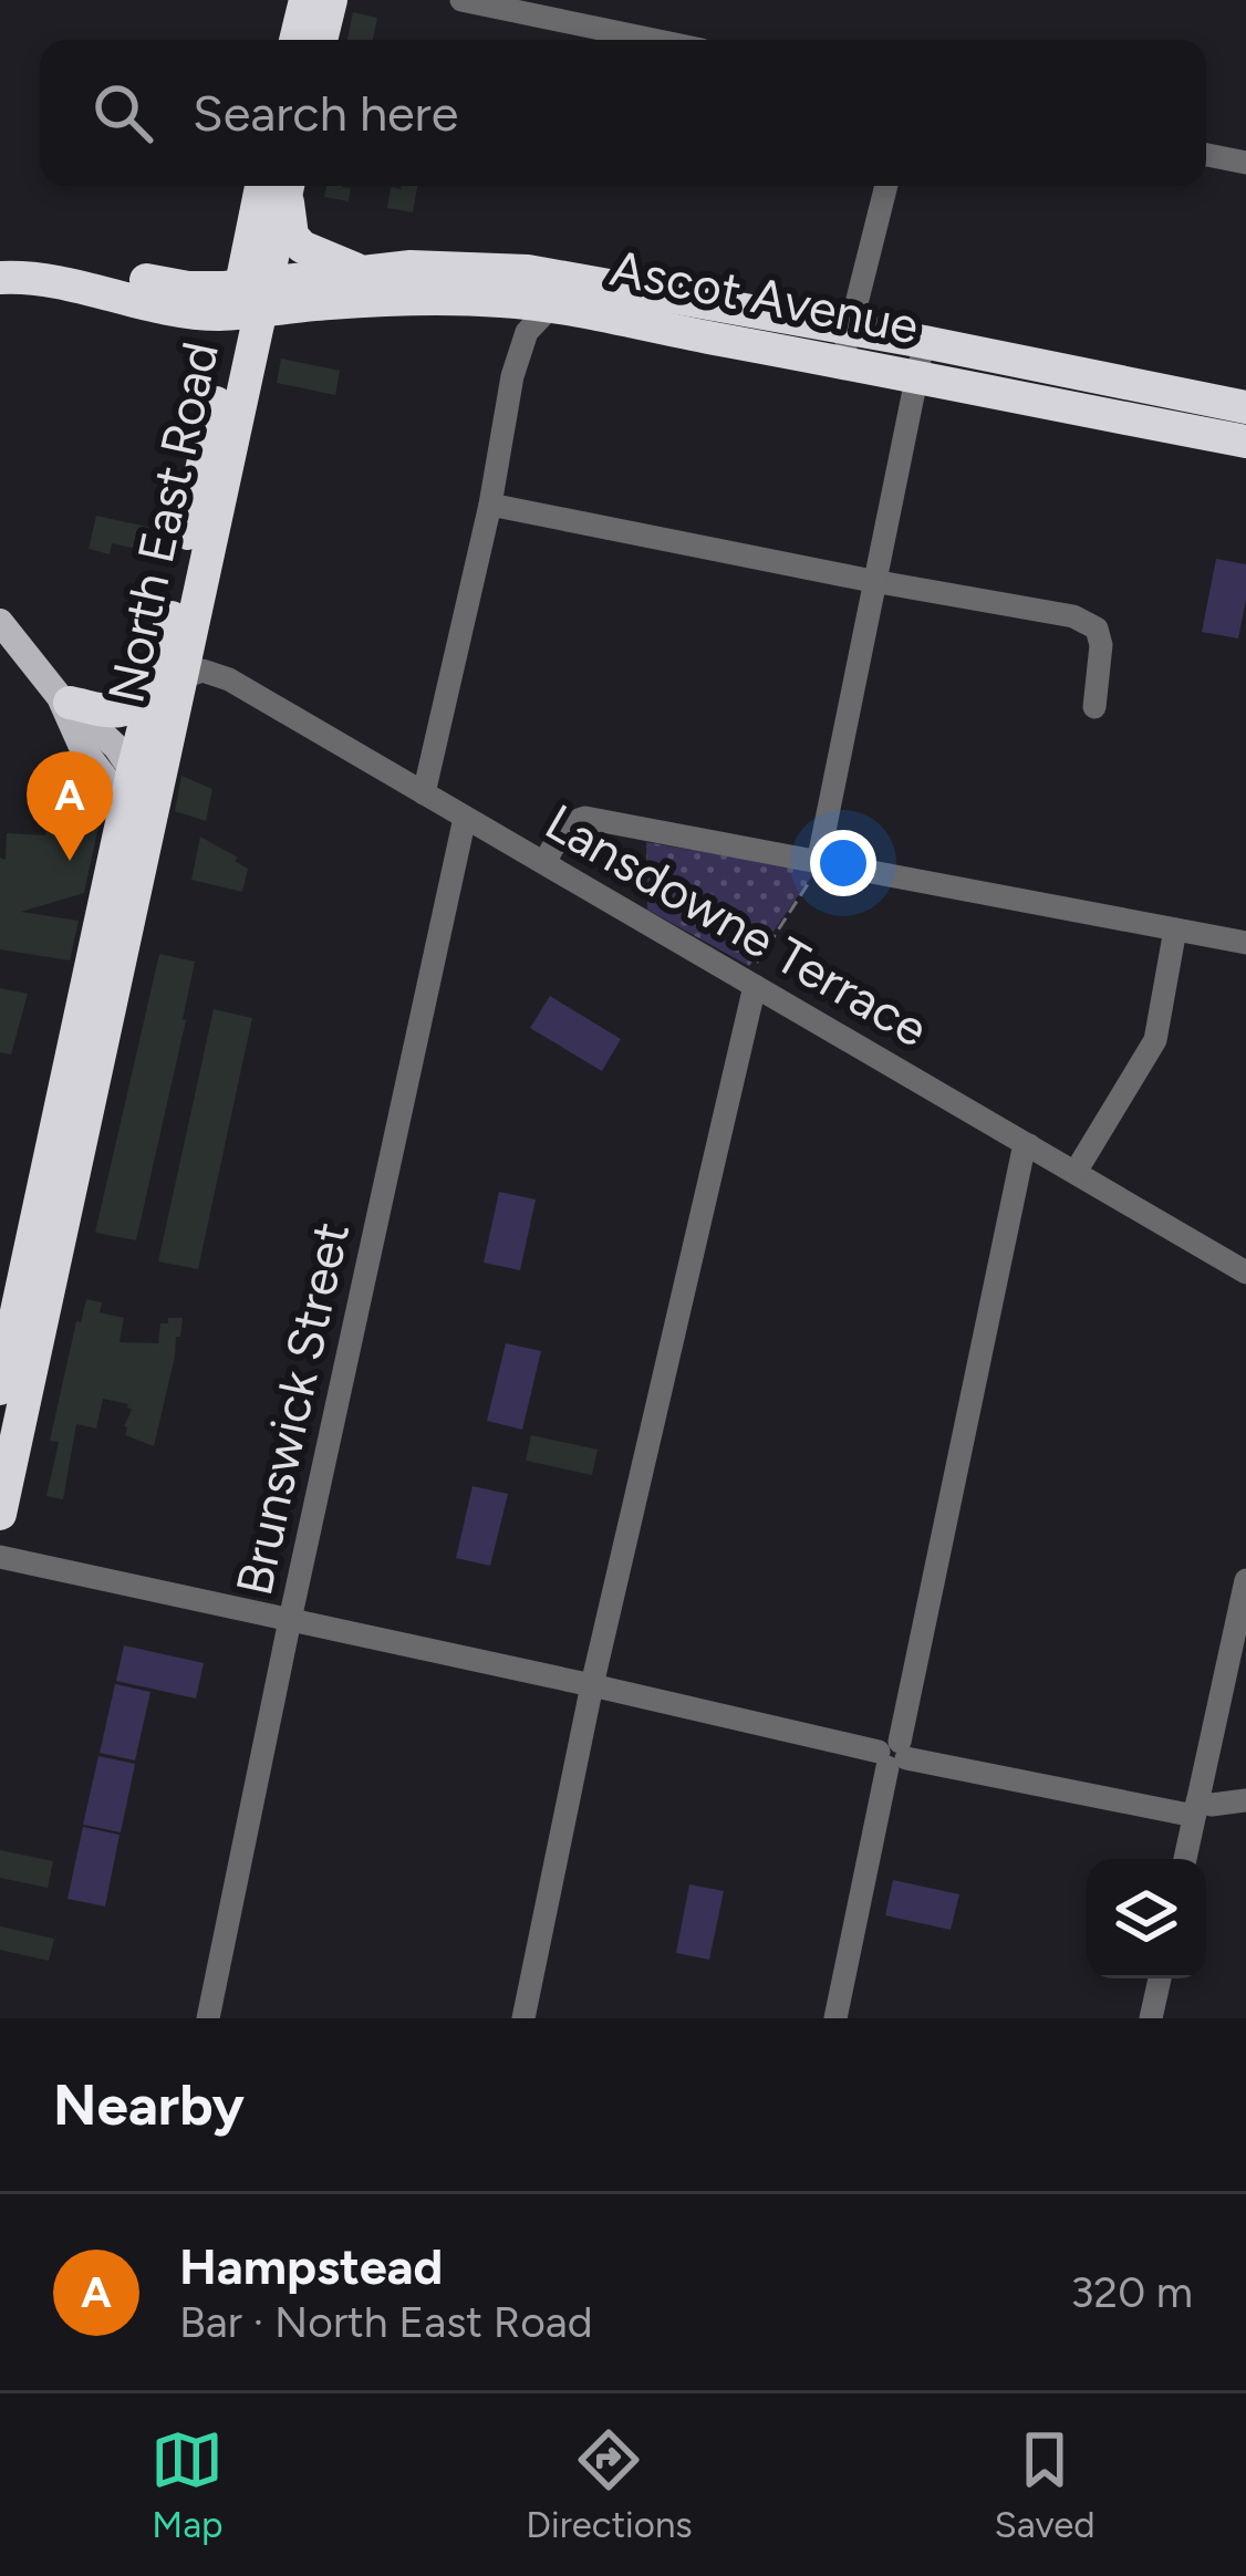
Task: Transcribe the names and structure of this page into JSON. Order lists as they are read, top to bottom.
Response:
{
  "streets": {
    "highway": ["Ascot Avenue", "North East Road"],
    "street": ["Lansdowne Terrace", "Brunswick Street"]
  },
  "crossings": [
    ["Ascot Avenue", "North East Road"],
    ["North East Road", "Lansdowne Terrace"],
    ["Lansdowne Terrace", "Brunswick Street"]
  ],
  "page": {
    "search": "Search here",
    "pins": "A",
    "heading": "Nearby",
    "list": [
      {
        "mark": "A",
        "name": "Hampstead",
        "note": "Bar · North East Road",
        "value": "320 m"
      }
    ],
    "nav": ["Map", "Directions", "Saved"]
  }
}
